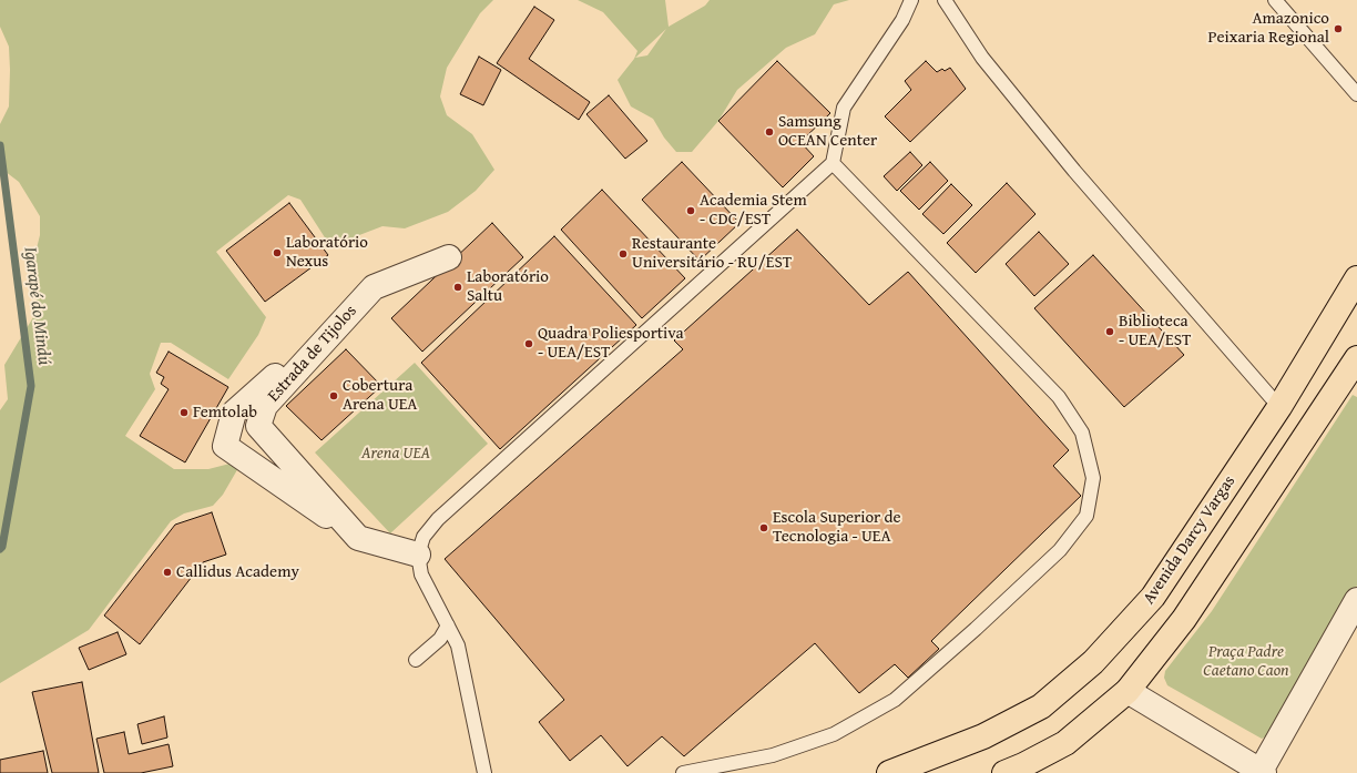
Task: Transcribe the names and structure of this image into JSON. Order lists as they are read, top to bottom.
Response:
{
  "streets": {
    "main road": ["Avenida Darcy Vargas"],
    "street": ["Estrada de Tijolos"]
  },
  "water": ["Igarapé do Mindú"],
  "parks": ["Arena UEA", "Praça Padre Caetano Caon"],
  "places": [
    "Amazonico Peixaria Regional",
    "Samsung OCEAN Center",
    "Academia Stem - CDC/EST",
    "Laboratório Nexus",
    "Restaurante Universitário - RU/EST",
    "Laboratório Saltu",
    "Biblioteca - UEA/EST",
    "Quadra Poliesportiva - UEA/EST",
    "Cobertura Arena UEA",
    "Femtolab",
    "Escola Superior de Tecnologia - UEA",
    "Callidus Academy"
  ]
}
